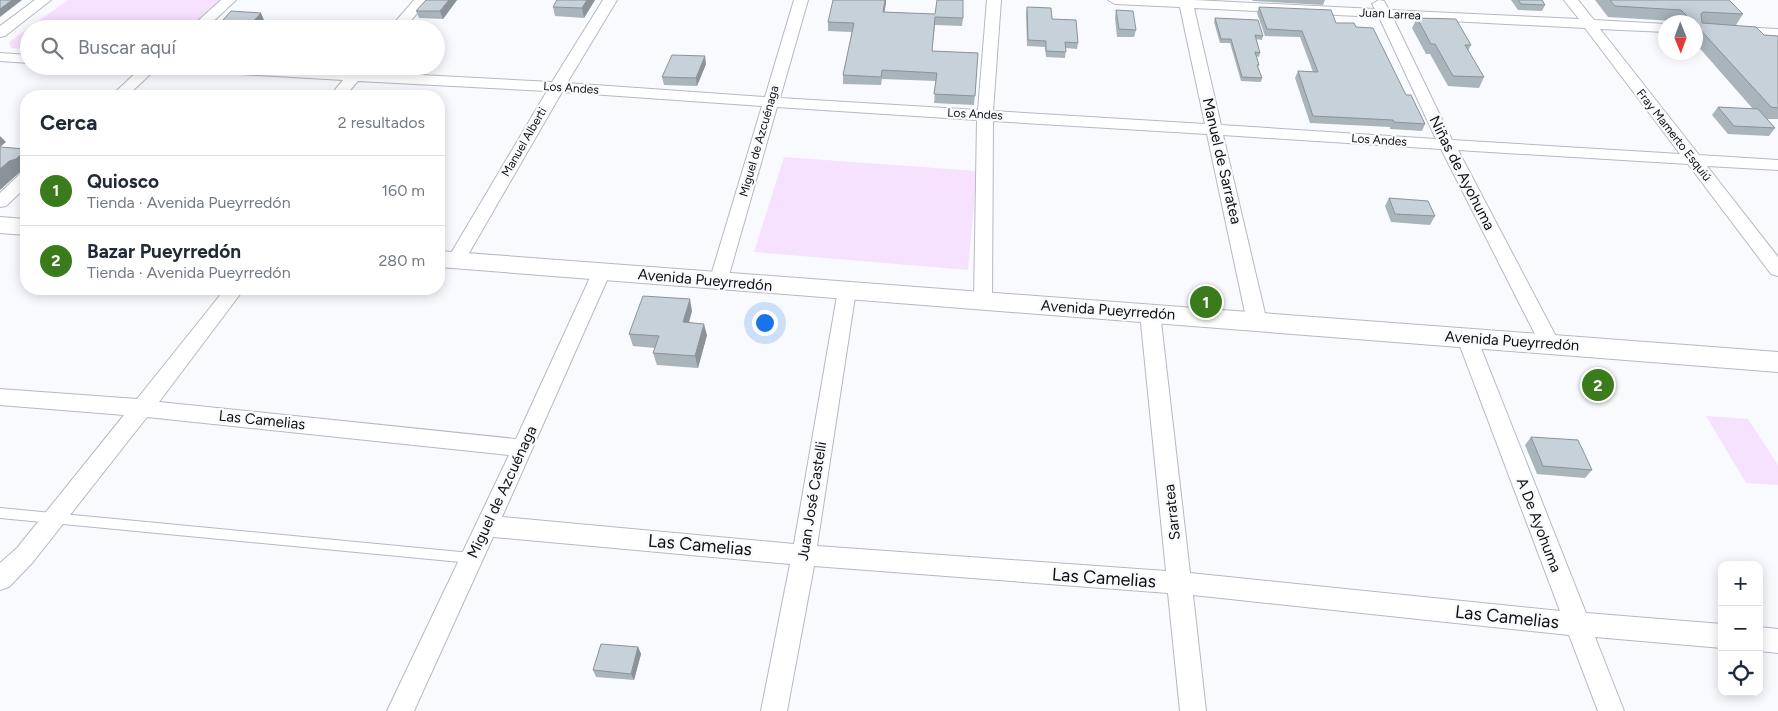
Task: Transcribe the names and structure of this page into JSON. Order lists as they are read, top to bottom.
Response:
{
  "streets": {
    "main road": ["Avenida Pueyrredón"],
    "street": [
      "Juan Larrea",
      "Los Andes",
      "Fray Mamerto Esquiú",
      "Miguel de Azcuénaga",
      "Manuel Alberti",
      "Manuel de Sarratea",
      "Niñas de Ayohuma",
      "Las Camelias",
      "Juan José Castelli",
      "Sarratea",
      "A De Ayohuma"
    ]
  },
  "crossings": [
    ["Juan Larrea", "Fray Mamerto Esquiú"],
    ["Juan Larrea", "Manuel de Sarratea"],
    ["Juan Larrea", "Niñas de Ayohuma"],
    ["Los Andes", "Fray Mamerto Esquiú"],
    ["Los Andes", "Miguel de Azcuénaga"],
    ["Los Andes", "Manuel Alberti"],
    ["Los Andes", "Manuel de Sarratea"],
    ["Los Andes", "Niñas de Ayohuma"],
    ["Miguel de Azcuénaga", "Avenida Pueyrredón"],
    ["Miguel de Azcuénaga", "Las Camelias"],
    ["Manuel Alberti", "Avenida Pueyrredón"],
    ["Manuel de Sarratea", "Avenida Pueyrredón"],
    ["Niñas de Ayohuma", "Avenida Pueyrredón"],
    ["Avenida Pueyrredón", "Juan José Castelli"],
    ["Avenida Pueyrredón", "Sarratea"],
    ["Avenida Pueyrredón", "A De Ayohuma"],
    ["Las Camelias", "Juan José Castelli"],
    ["Las Camelias", "Sarratea"],
    ["Las Camelias", "A De Ayohuma"]
  ],
  "north": "bottom",
  "page": {
    "search": "Buscar aquí",
    "heading": ["Cerca", "2 resultados"],
    "list": [
      {
        "mark": "1",
        "name": "Quiosco",
        "note": "Tienda · Avenida Pueyrredón",
        "value": "160 m"
      },
      {
        "mark": "2",
        "name": "Bazar Pueyrredón",
        "note": "Tienda · Avenida Pueyrredón",
        "value": "280 m"
      }
    ],
    "pins": ["1", "2"],
    "map_buttons": ["+", "−"]
  }
}
